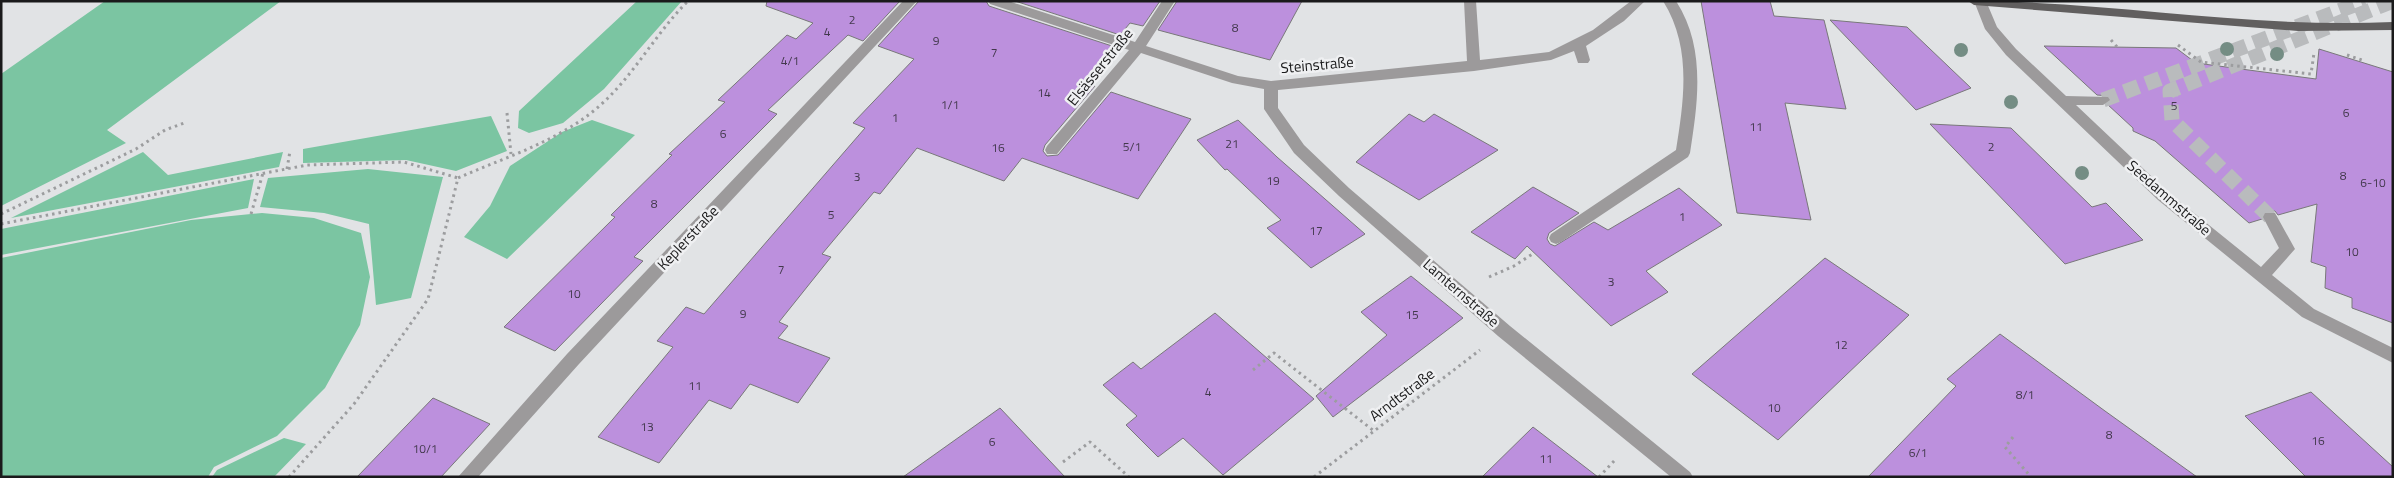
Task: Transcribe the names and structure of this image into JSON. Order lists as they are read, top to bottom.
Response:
{
  "streets": {
    "street": [
      "Steinstraße",
      "Elsässerstraße",
      "Seedammstraße",
      "Keplerstraße",
      "Lamternstraße"
    ],
    "path": ["Arndtstraße"]
  },
  "crossings": [
    ["Steinstraße", "Elsässerstraße"],
    ["Steinstraße", "Lamternstraße"],
    ["Lamternstraße", "Arndtstraße"]
  ],
  "house_numbers": [
    "2",
    "8",
    "4",
    "9",
    "7",
    "4/1",
    "14",
    "1/1",
    "5",
    "6",
    "1",
    "11",
    "6",
    "21",
    "5/1",
    "2",
    "16",
    "8",
    "3",
    "19",
    "6-10",
    "8",
    "5",
    "1",
    "17",
    "10",
    "7",
    "3",
    "10",
    "9",
    "15",
    "12",
    "11",
    "4",
    "8/1",
    "10",
    "13",
    "8",
    "16",
    "6",
    "10/1",
    "6/1",
    "11"
  ]
}
